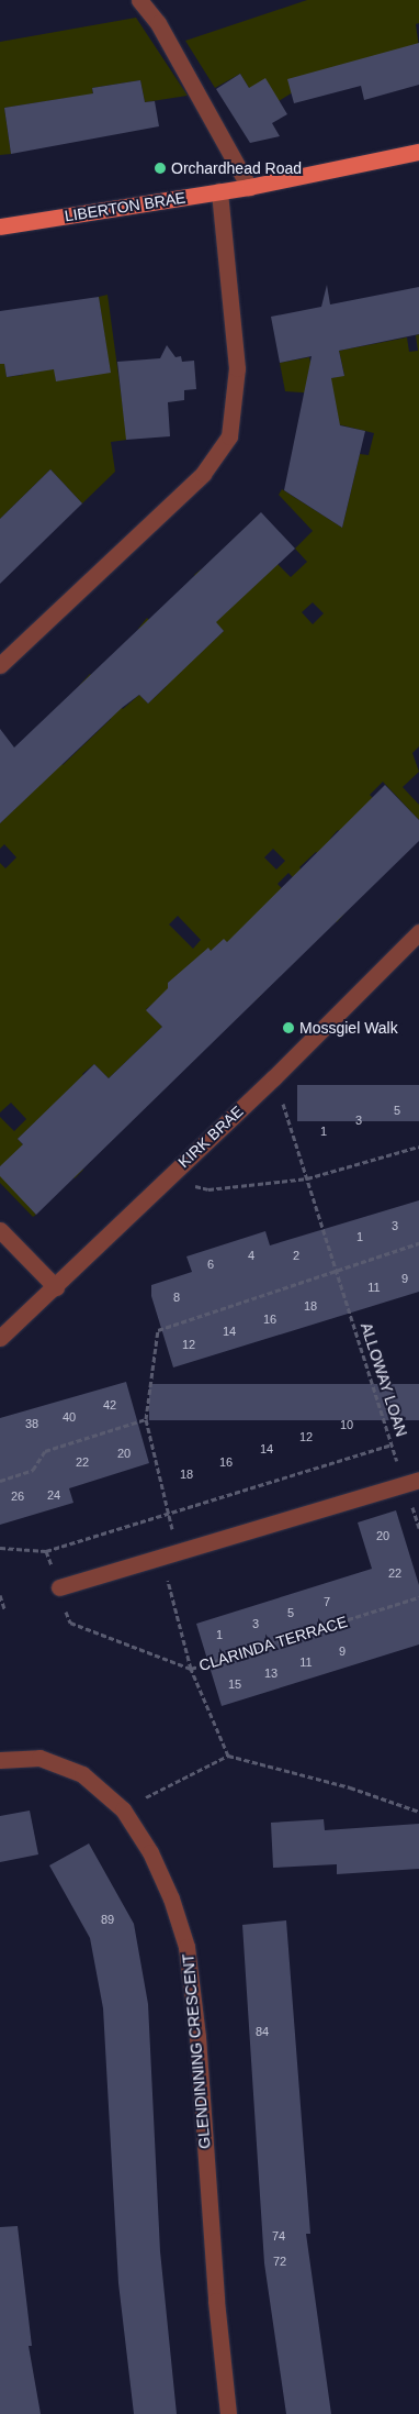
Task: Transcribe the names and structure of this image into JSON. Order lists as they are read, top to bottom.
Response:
{
  "streets": {
    "main road": ["LIBERTON BRAE"],
    "street": ["KIRK BRAE", "GLENDINNING CRESCENT"],
    "path": ["ALLOWAY LOAN", "CLARINDA TERRACE"]
  },
  "crossings": [
    ["KIRK BRAE", "ALLOWAY LOAN"]
  ],
  "places": ["Orchardhead Road", "Mossgiel Walk"],
  "house_numbers": [
    "5",
    "3",
    "1",
    "3",
    "1",
    "4",
    "2",
    "6",
    "9",
    "11",
    "8",
    "18",
    "16",
    "14",
    "12",
    "42",
    "40",
    "38",
    "10",
    "12",
    "14",
    "20",
    "22",
    "16",
    "18",
    "24",
    "26",
    "20",
    "22",
    "7",
    "5",
    "3",
    "1",
    "9",
    "11",
    "13",
    "15",
    "89",
    "84",
    "74",
    "72"
  ]
}
